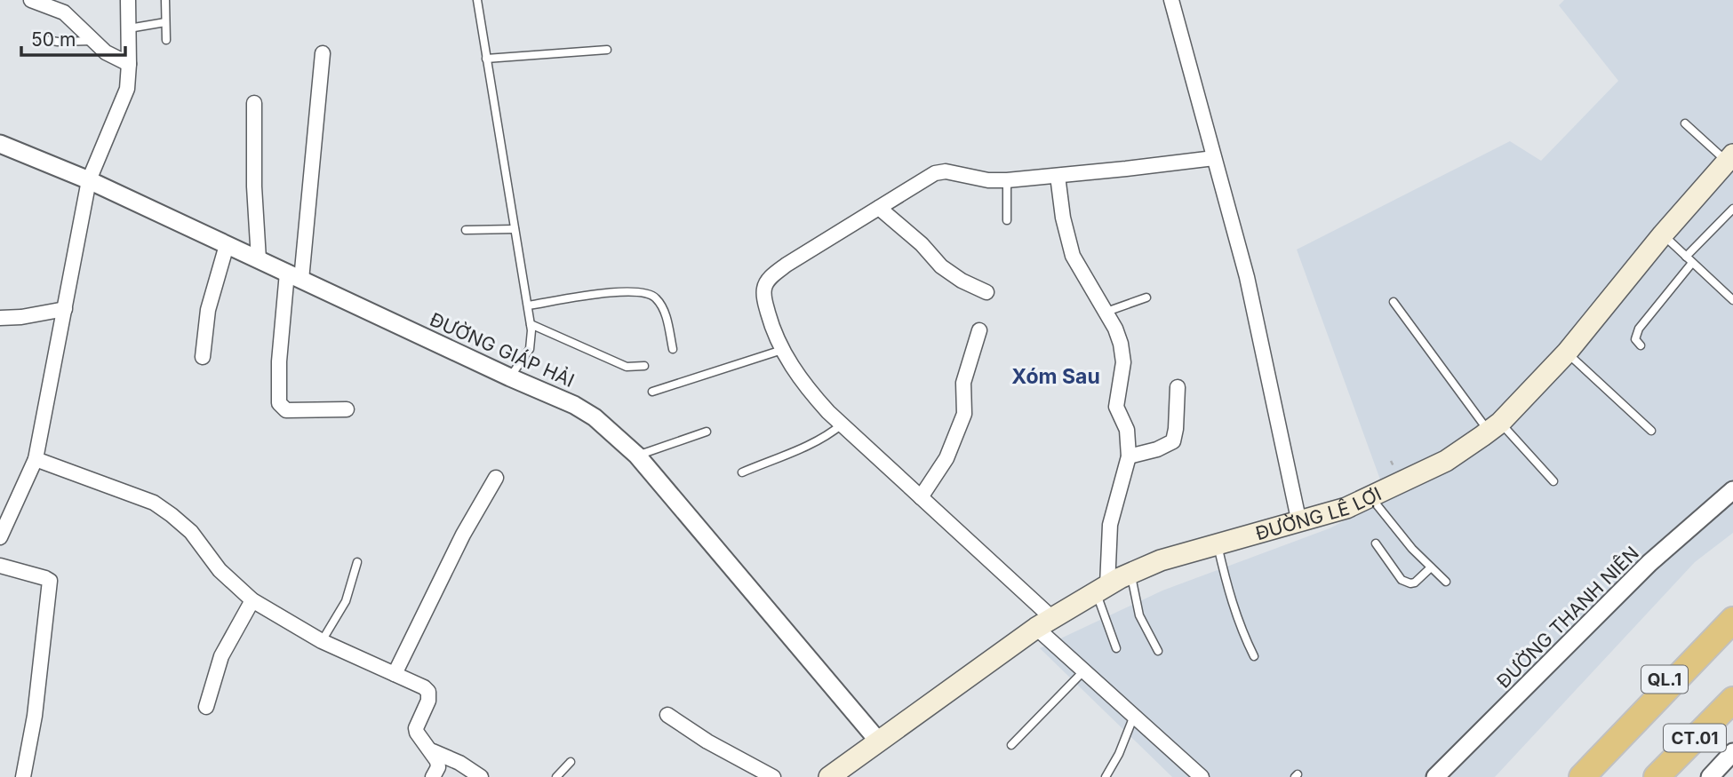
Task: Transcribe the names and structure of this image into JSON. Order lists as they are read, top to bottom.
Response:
{
  "streets": {
    "highway": ["QL.1", "CT.01"],
    "main road": ["ĐƯỜNG LÊ LỢI"],
    "street": ["ĐƯỜNG GIÁP HẢI", "ĐƯỜNG THANH NIÊN"]
  },
  "crossings": [
    ["ĐƯỜNG GIÁP HẢI", "ĐƯỜNG LÊ LỢI"],
    ["QL.1", "CT.01"]
  ],
  "districts": ["Xóm Sau"],
  "scale_bar": "50 m"
}
